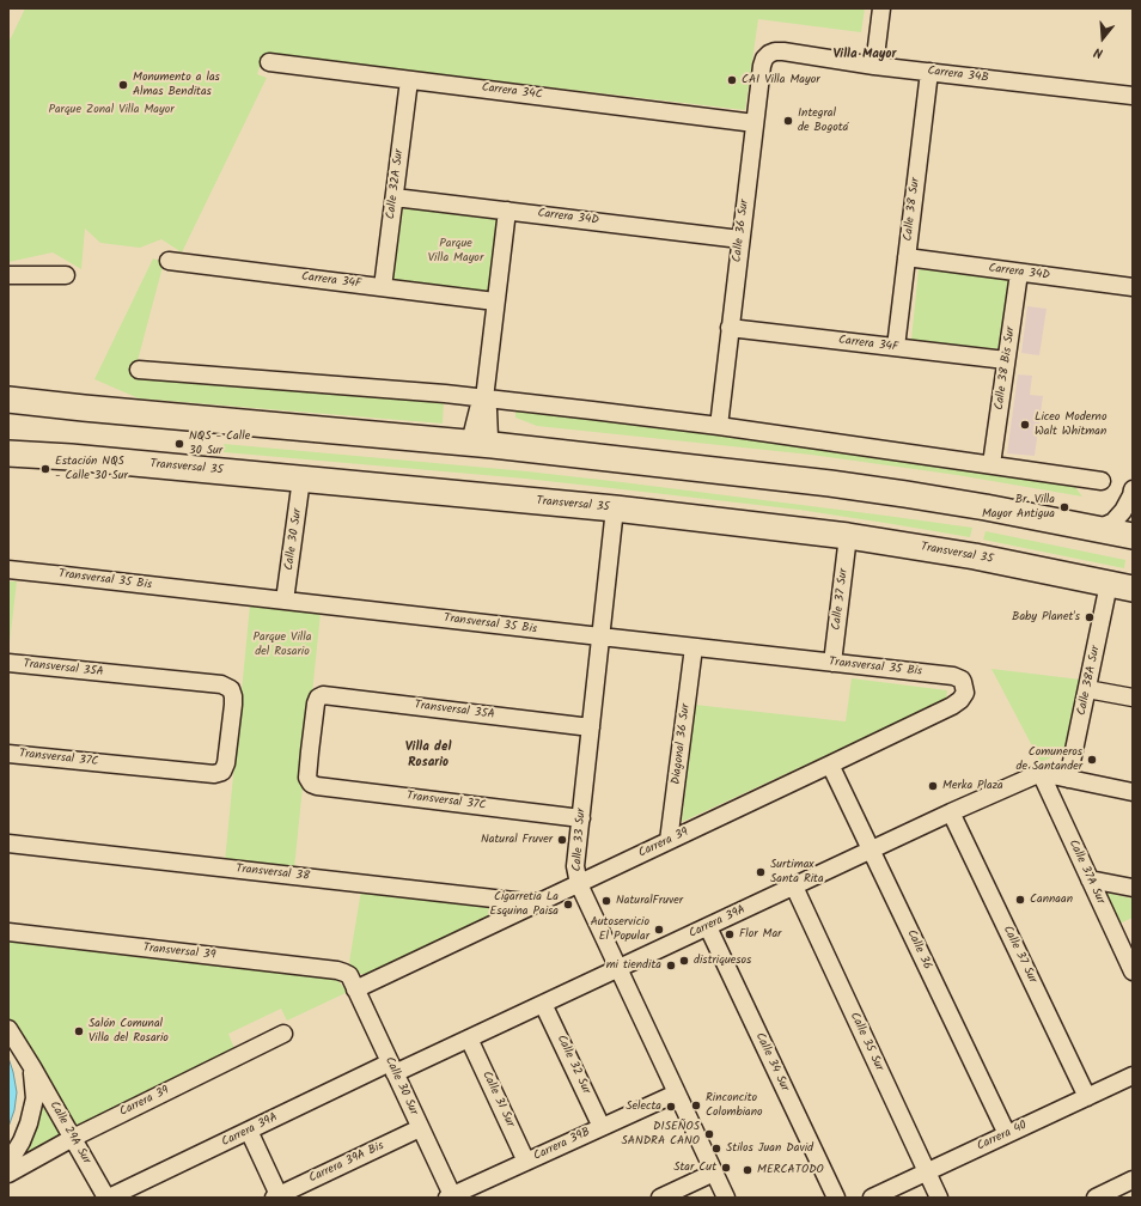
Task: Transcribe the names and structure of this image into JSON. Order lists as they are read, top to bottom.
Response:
{
  "streets": {
    "highway": ["Transversal 35"],
    "street": [
      "Carrera 34B",
      "Carrera 34C",
      "Calle 32A Sur",
      "Calle 38 Sur",
      "Carrera 34D",
      "Calle 36 Sur",
      "Carrera 34F",
      "Calle 38 Bis Sur",
      "Calle 30 Sur",
      "Transversal 35 Bis",
      "Calle 37 Sur",
      "Transversal 35A",
      "Calle 38A Sur",
      "Diagonal 36 Sur",
      "Transversal 37C",
      "Calle 33 Sur",
      "Carrera 39",
      "Calle 37A Sur",
      "Transversal 38",
      "Carrera 39A",
      "Calle 36",
      "Transversal 39",
      "Calle 35 Sur",
      "Calle 34 Sur",
      "Calle 32 Sur",
      "Calle 31 Sur",
      "Calle 29A Sur",
      "Carrera 40",
      "Carrera 39B",
      "Carrera 39A Bis"
    ]
  },
  "crossings": [
    ["Carrera 34B", "Calle 38 Sur"],
    ["Carrera 34B", "Calle 36 Sur"],
    ["Carrera 34C", "Calle 32A Sur"],
    ["Carrera 34C", "Calle 36 Sur"],
    ["Calle 32A Sur", "Carrera 34D"],
    ["Calle 32A Sur", "Carrera 34F"],
    ["Calle 38 Sur", "Carrera 34D"],
    ["Calle 38 Sur", "Carrera 34F"],
    ["Carrera 34D", "Calle 36 Sur"],
    ["Carrera 34D", "Calle 38 Bis Sur"],
    ["Calle 36 Sur", "Carrera 34F"],
    ["Carrera 34F", "Calle 38 Bis Sur"],
    ["Transversal 35", "Calle 30 Sur"],
    ["Transversal 35", "Calle 37 Sur"],
    ["Transversal 35", "Calle 38A Sur"],
    ["Transversal 35", "Calle 33 Sur"],
    ["Calle 30 Sur", "Transversal 35 Bis"],
    ["Calle 30 Sur", "Carrera 39"],
    ["Calle 30 Sur", "Carrera 39A"],
    ["Calle 30 Sur", "Transversal 39"],
    ["Calle 30 Sur", "Carrera 39B"],
    ["Calle 30 Sur", "Carrera 39A Bis"],
    ["Transversal 35 Bis", "Calle 37 Sur"],
    ["Transversal 35 Bis", "Diagonal 36 Sur"],
    ["Transversal 35 Bis", "Calle 33 Sur"],
    ["Transversal 35 Bis", "Carrera 39"],
    ["Calle 37 Sur", "Carrera 39A"],
    ["Calle 37 Sur", "Carrera 40"],
    ["Transversal 35A", "Transversal 37C"],
    ["Transversal 35A", "Calle 33 Sur"],
    ["Diagonal 36 Sur", "Carrera 39"],
    ["Transversal 37C", "Calle 33 Sur"],
    ["Calle 33 Sur", "Carrera 39"],
    ["Calle 33 Sur", "Carrera 39A"],
    ["Calle 33 Sur", "Carrera 39B"],
    ["Carrera 39", "Transversal 38"],
    ["Carrera 39", "Calle 36"],
    ["Carrera 39", "Transversal 39"],
    ["Carrera 39", "Calle 29A Sur"],
    ["Calle 37A Sur", "Carrera 39A"],
    ["Carrera 39A", "Calle 36"],
    ["Carrera 39A", "Calle 35 Sur"],
    ["Carrera 39A", "Calle 34 Sur"],
    ["Carrera 39A", "Calle 32 Sur"],
    ["Carrera 39A", "Calle 31 Sur"],
    ["Carrera 39A", "Calle 29A Sur"],
    ["Calle 36", "Carrera 40"],
    ["Calle 35 Sur", "Carrera 40"],
    ["Calle 32 Sur", "Carrera 39B"],
    ["Calle 31 Sur", "Carrera 39B"]
  ],
  "districts": ["Villa Mayor", "Villa del Rosario"],
  "parks": ["Parque Zonal Villa Mayor", "Parque Villa Mayor", "Parque Villa del Rosario"],
  "places": [
    "CAI Villa Mayor",
    "Monumento a las Almas Benditas",
    "Integral de Bogotá",
    "Liceo Moderno Walt Whitman",
    "NQS - Calle 30 Sur",
    "Estación NQS - Calle 30 Sur",
    "Br. Villa Mayor Antigua",
    "Baby Planet's",
    "Comuneros de Santander",
    "Merka Plaza",
    "Natural Fruver",
    "Surtimax Santa Rita",
    "Cannaan",
    "NaturalFruver",
    "Cigarretia La Esquina Paisa",
    "Autoservicio El Popular",
    "Flor Mar",
    "distriquesos",
    "mi tiendita",
    "Salón Comunal Villa del Rosario",
    "Rinconcito Colombiano",
    "Selecta",
    "DISEÑOS SANDRA CANO",
    "Stilos Juan David",
    "Star Cut",
    "MERCATODO"
  ],
  "north": "bottom"
}
